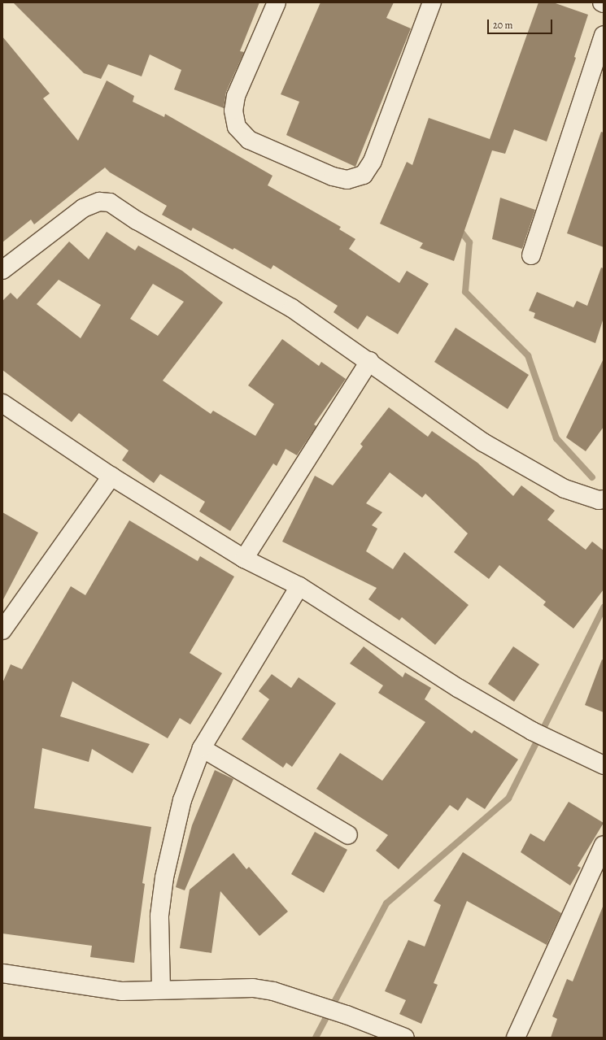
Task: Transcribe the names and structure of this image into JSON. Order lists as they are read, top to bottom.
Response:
{
  "scale_bar": "20 m"
}
